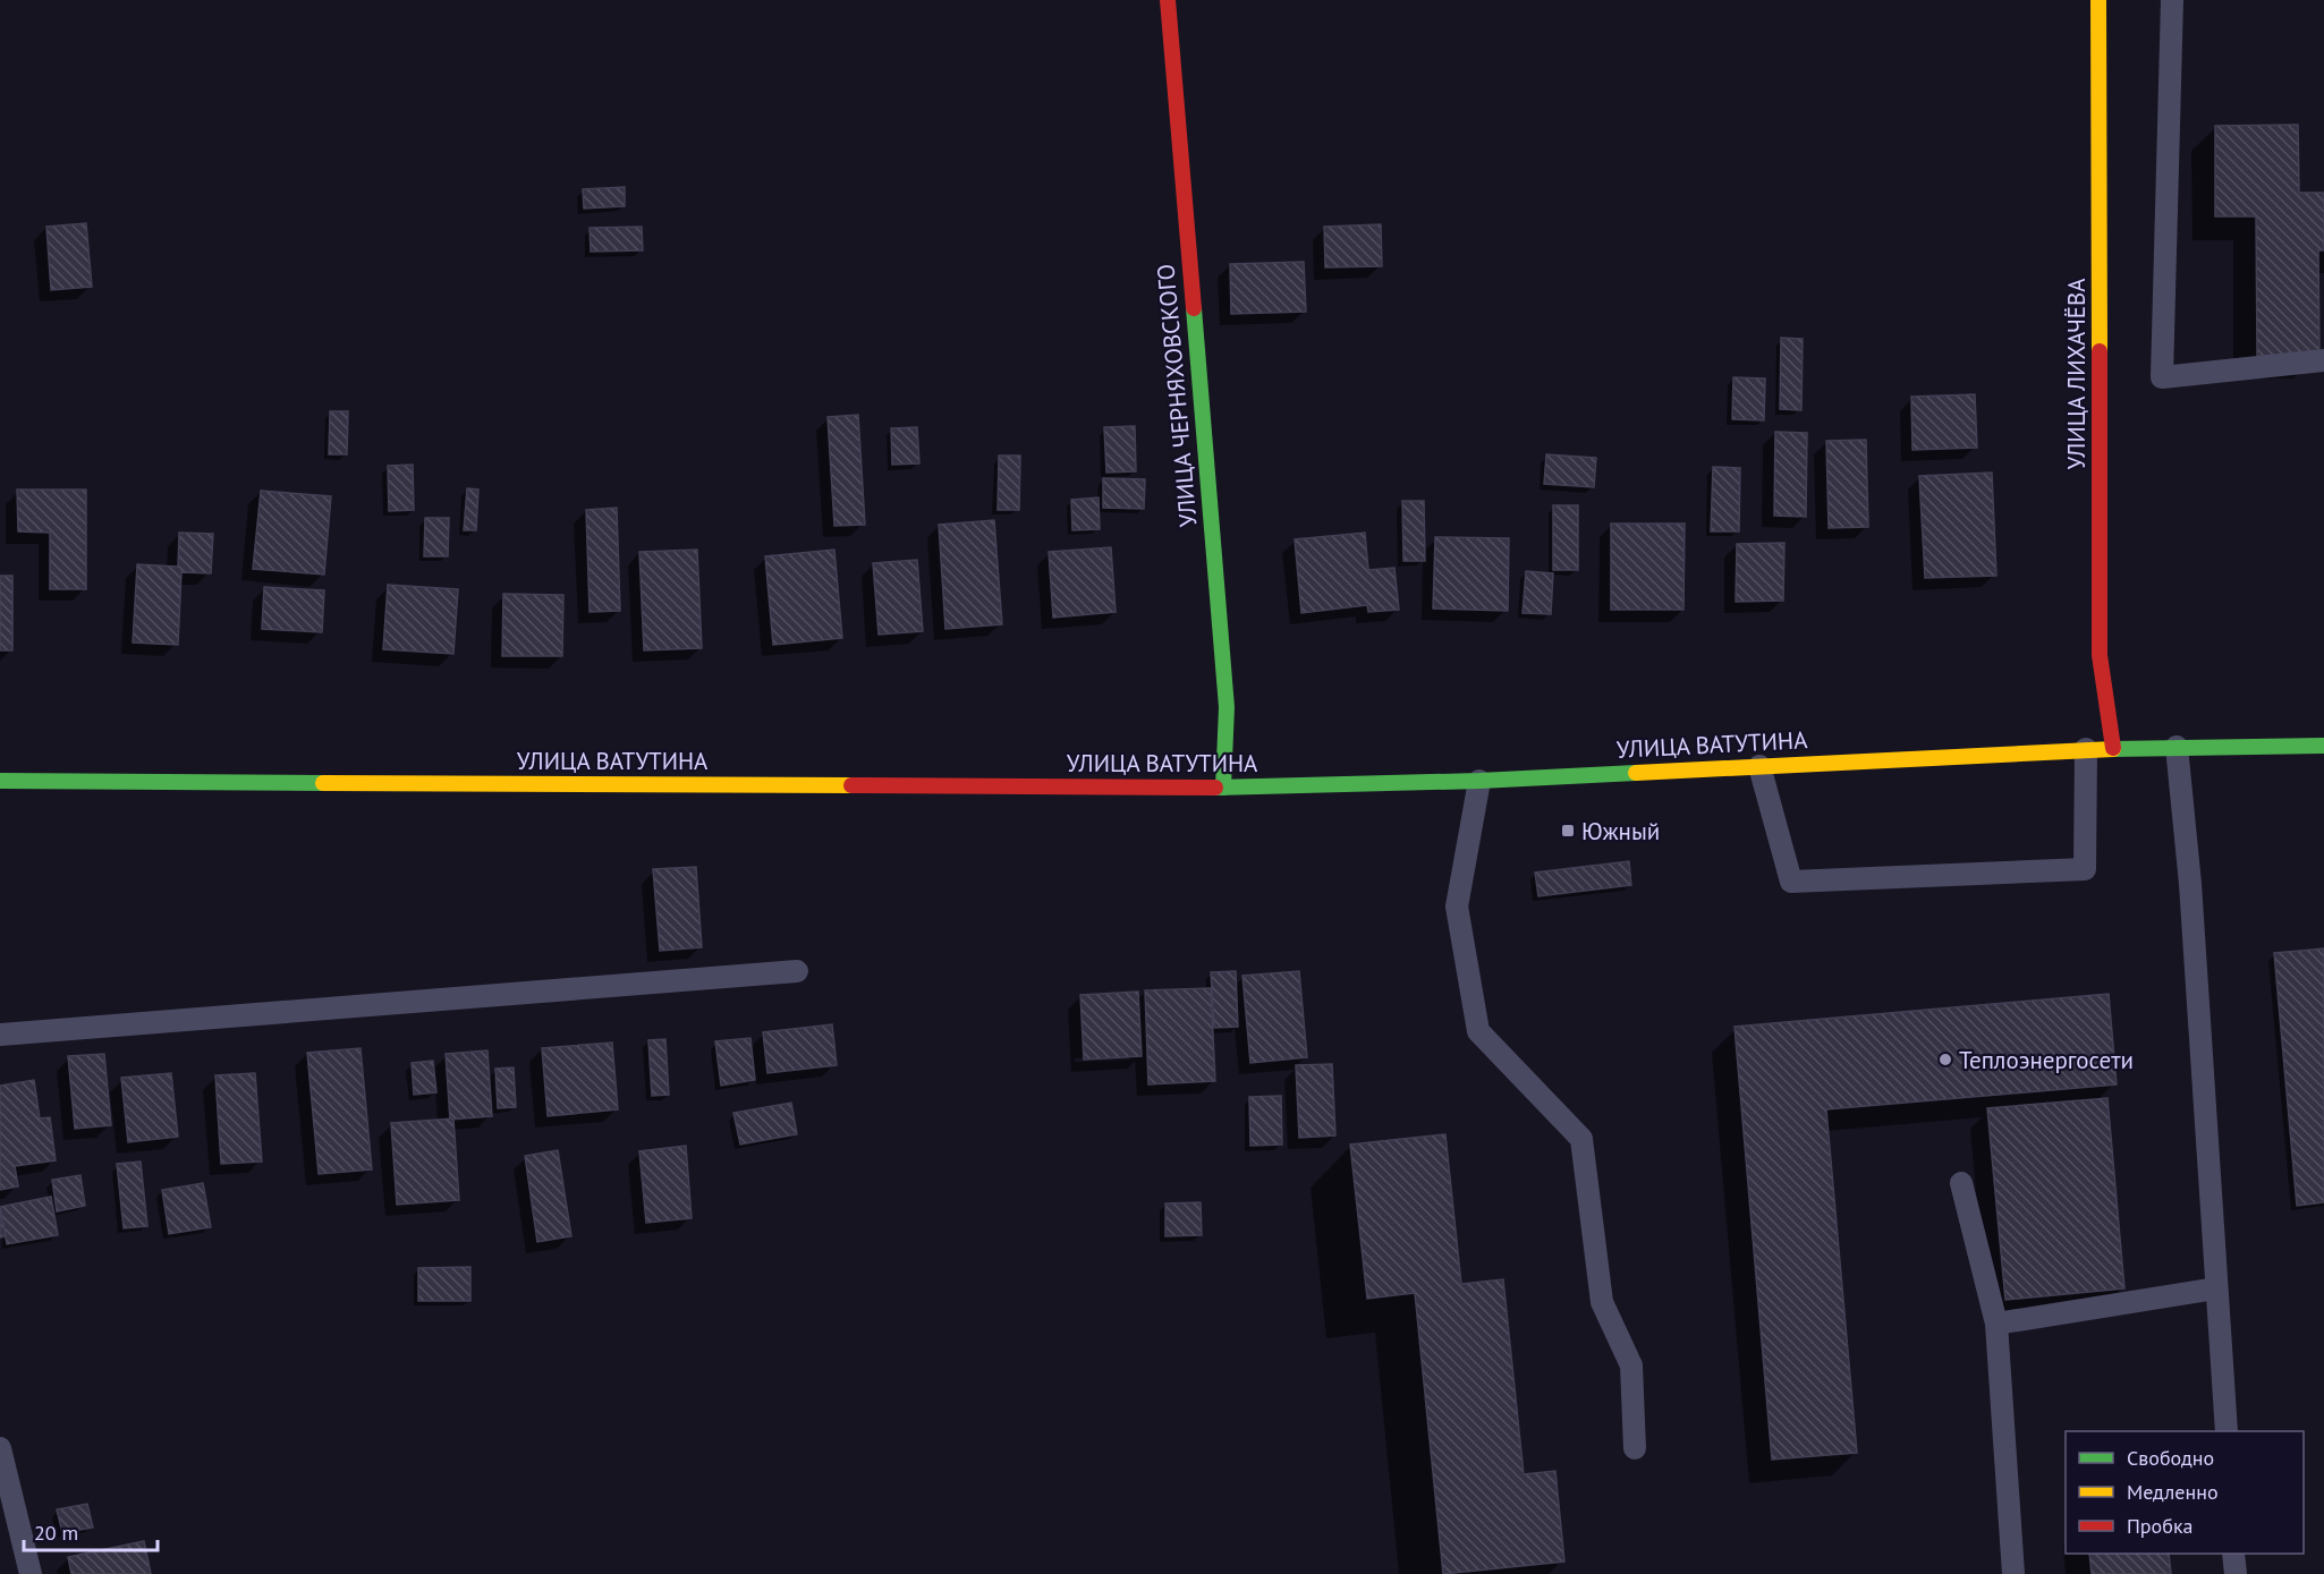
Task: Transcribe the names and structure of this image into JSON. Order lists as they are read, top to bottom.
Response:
{
  "streets": {
    "main road": ["УЛИЦА ЛИХАЧЁВА", "УЛИЦА ЧЕРНЯХОВСКОГО", "УЛИЦА ВАТУТИНА"]
  },
  "crossings": [
    ["УЛИЦА ЛИХАЧЁВА", "УЛИЦА ВАТУТИНА"],
    ["УЛИЦА ЧЕРНЯХОВСКОГО", "УЛИЦА ВАТУТИНА"]
  ],
  "places": {
    "transit": ["Южный"],
    "other": ["Теплоэнергосети"]
  },
  "legend": ["Свободно", "Медленно", "Пробка"],
  "scale_bar": "20 m"
}
